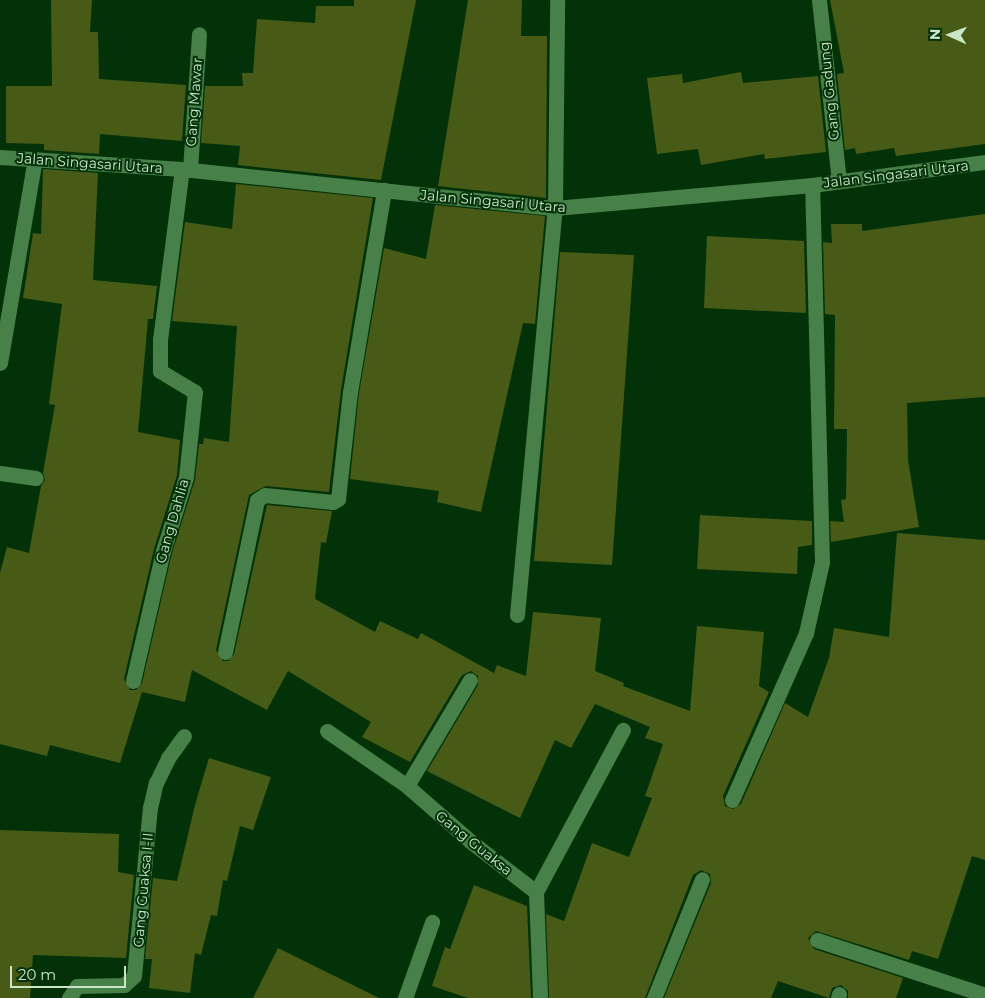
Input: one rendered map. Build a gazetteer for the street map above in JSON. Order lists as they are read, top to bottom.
{
  "streets": {
    "street": [
      "Gang Gadung",
      "Gang Mawar",
      "Jalan Singasari Utara",
      "Gang Dahlia",
      "Gang Guaksa",
      "Gang Guaksa I-II"
    ]
  },
  "crossings": [
    ["Gang Gadung", "Jalan Singasari Utara"],
    ["Gang Mawar", "Jalan Singasari Utara"],
    ["Gang Mawar", "Gang Dahlia"],
    ["Jalan Singasari Utara", "Gang Dahlia"]
  ],
  "scale_bar": "20 m",
  "north": "left"
}
